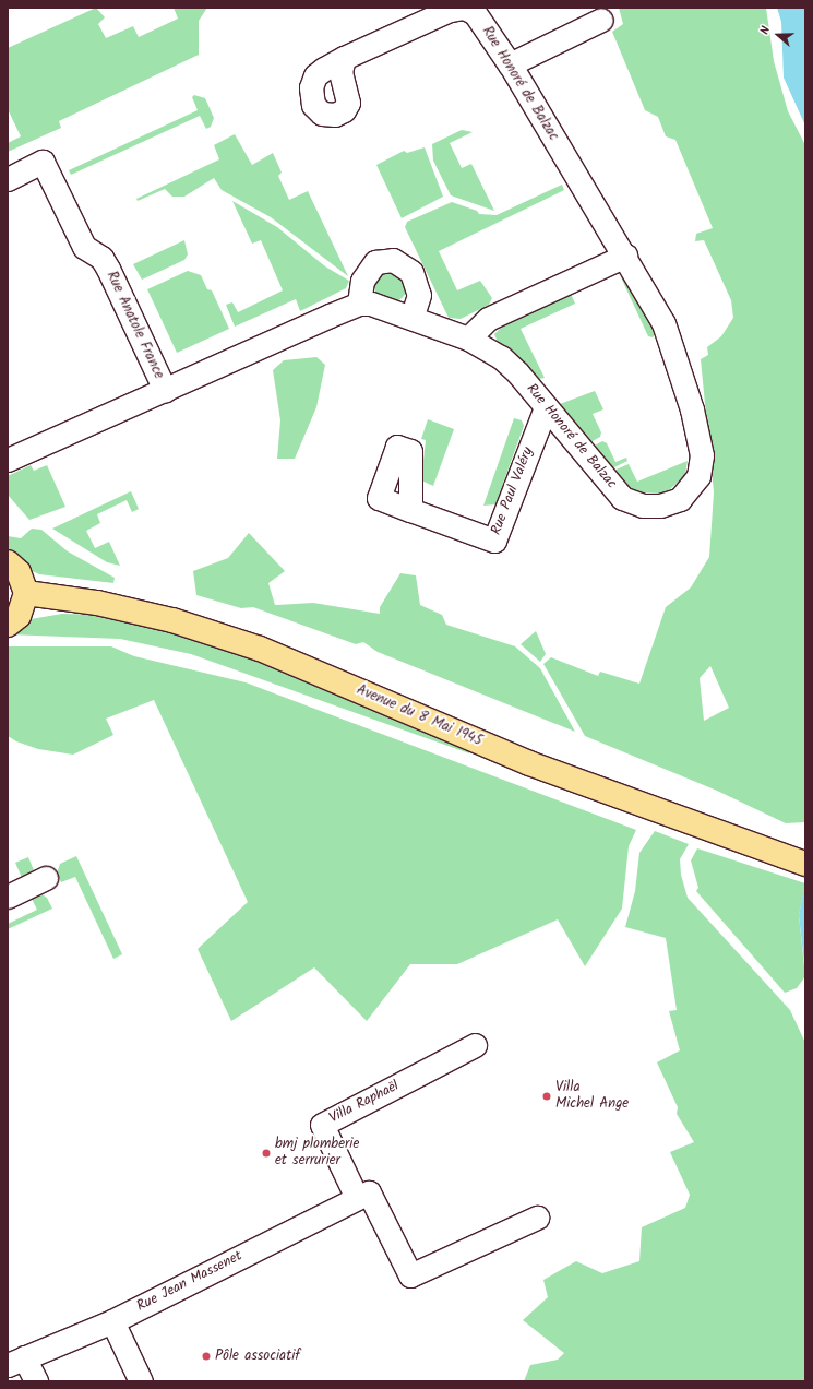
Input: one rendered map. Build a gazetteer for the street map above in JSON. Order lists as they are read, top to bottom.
{
  "streets": {
    "main road": ["Avenue du 8 Mai 1945"],
    "street": [
      "Rue Honoré de Balzac",
      "Rue Anatole France",
      "Rue Paul Valéry",
      "Villa Raphaël",
      "Rue Jean Massenet"
    ]
  },
  "crossings": [
    ["Rue Honoré de Balzac", "Rue Anatole France"],
    ["Rue Honoré de Balzac", "Rue Paul Valéry"],
    ["Villa Raphaël", "Rue Jean Massenet"]
  ],
  "places": ["Villa Michel Ange", "bmj plomberie et serrurier", "Pôle associatif"],
  "north": "left"
}
